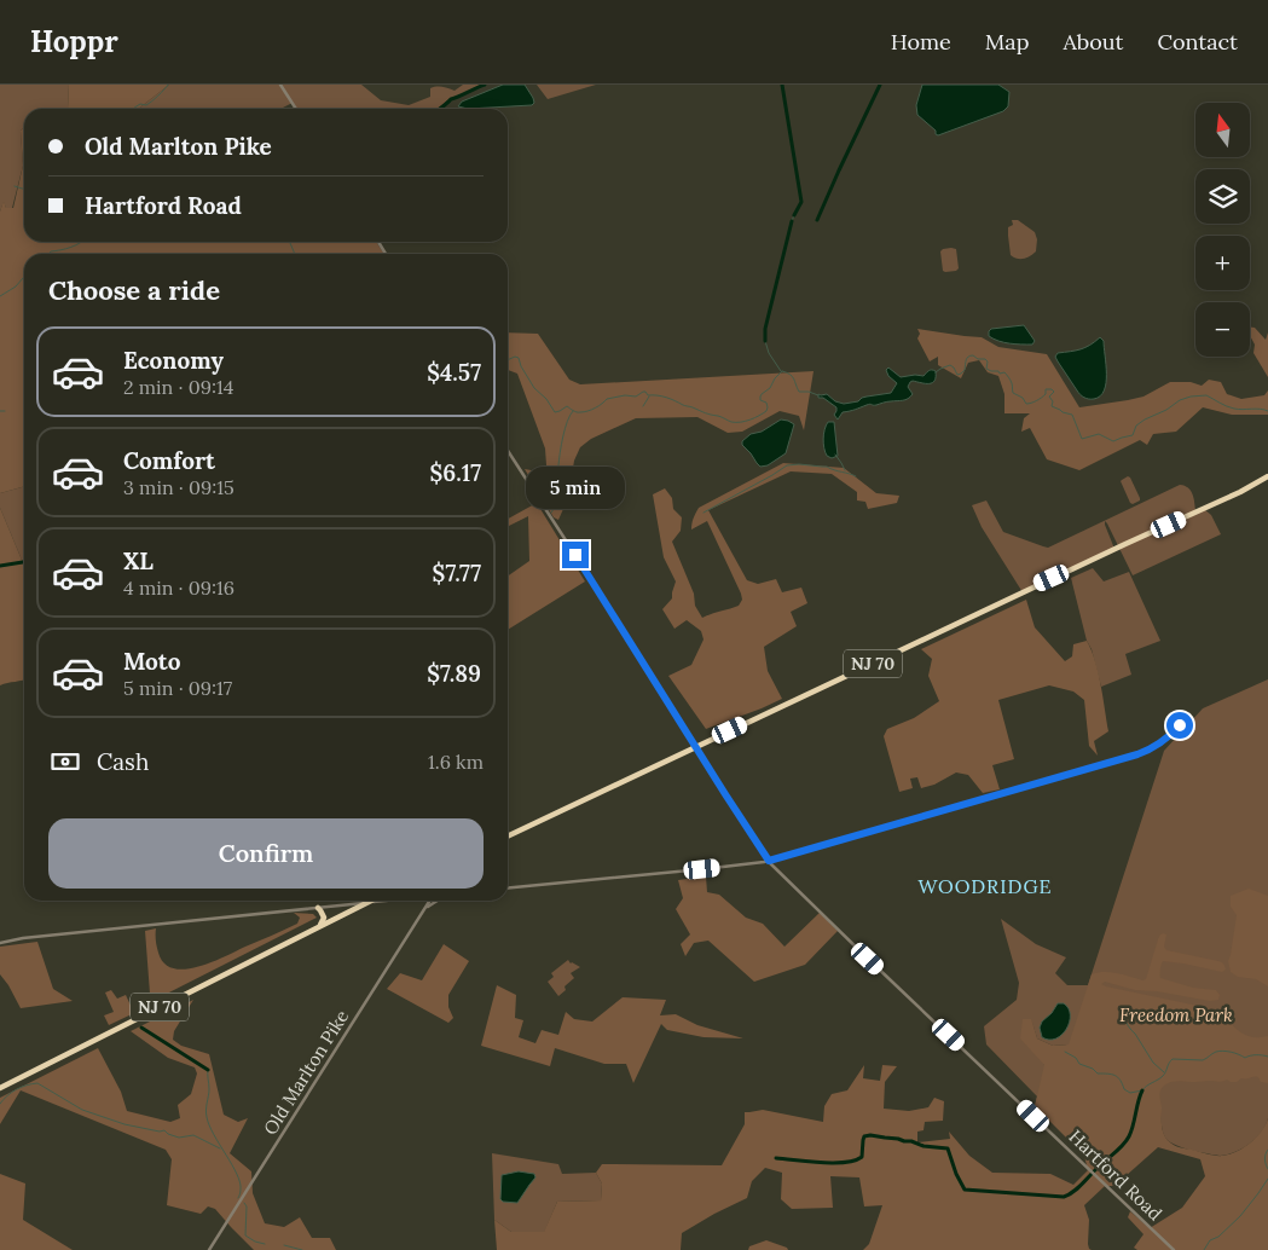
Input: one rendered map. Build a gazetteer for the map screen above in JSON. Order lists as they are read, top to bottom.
{
  "streets": {
    "highway": ["NJ 70"],
    "street": ["Old Marlton Pike", "Hartford Road"]
  },
  "crossings": [
    ["NJ 70", "Hartford Road"]
  ],
  "districts": ["WOODRIDGE"],
  "parks": ["Freedom Park"],
  "north": "top",
  "page": {
    "header": "Hoppr",
    "nav": [
      "Home",
      "Map",
      "About",
      "Contact"
    ],
    "map_buttons": ["+", "−"],
    "banner": ["Old Marlton Pike", "Hartford Road"],
    "heading": "Choose a ride",
    "list": [
      {
        "name": "Economy",
        "note": "2 min · 09:14",
        "value": "$4.57"
      },
      {
        "name": "Comfort",
        "note": "3 min · 09:15",
        "value": "$6.17"
      },
      {
        "name": "XL",
        "note": "4 min · 09:16",
        "value": "$7.77"
      },
      {
        "name": "Moto",
        "note": "5 min · 09:17",
        "value": "$7.89"
      }
    ],
    "bubble": "5 min",
    "pay": ["Cash", "1.6 km"],
    "buttons": "Confirm"
  }
}
